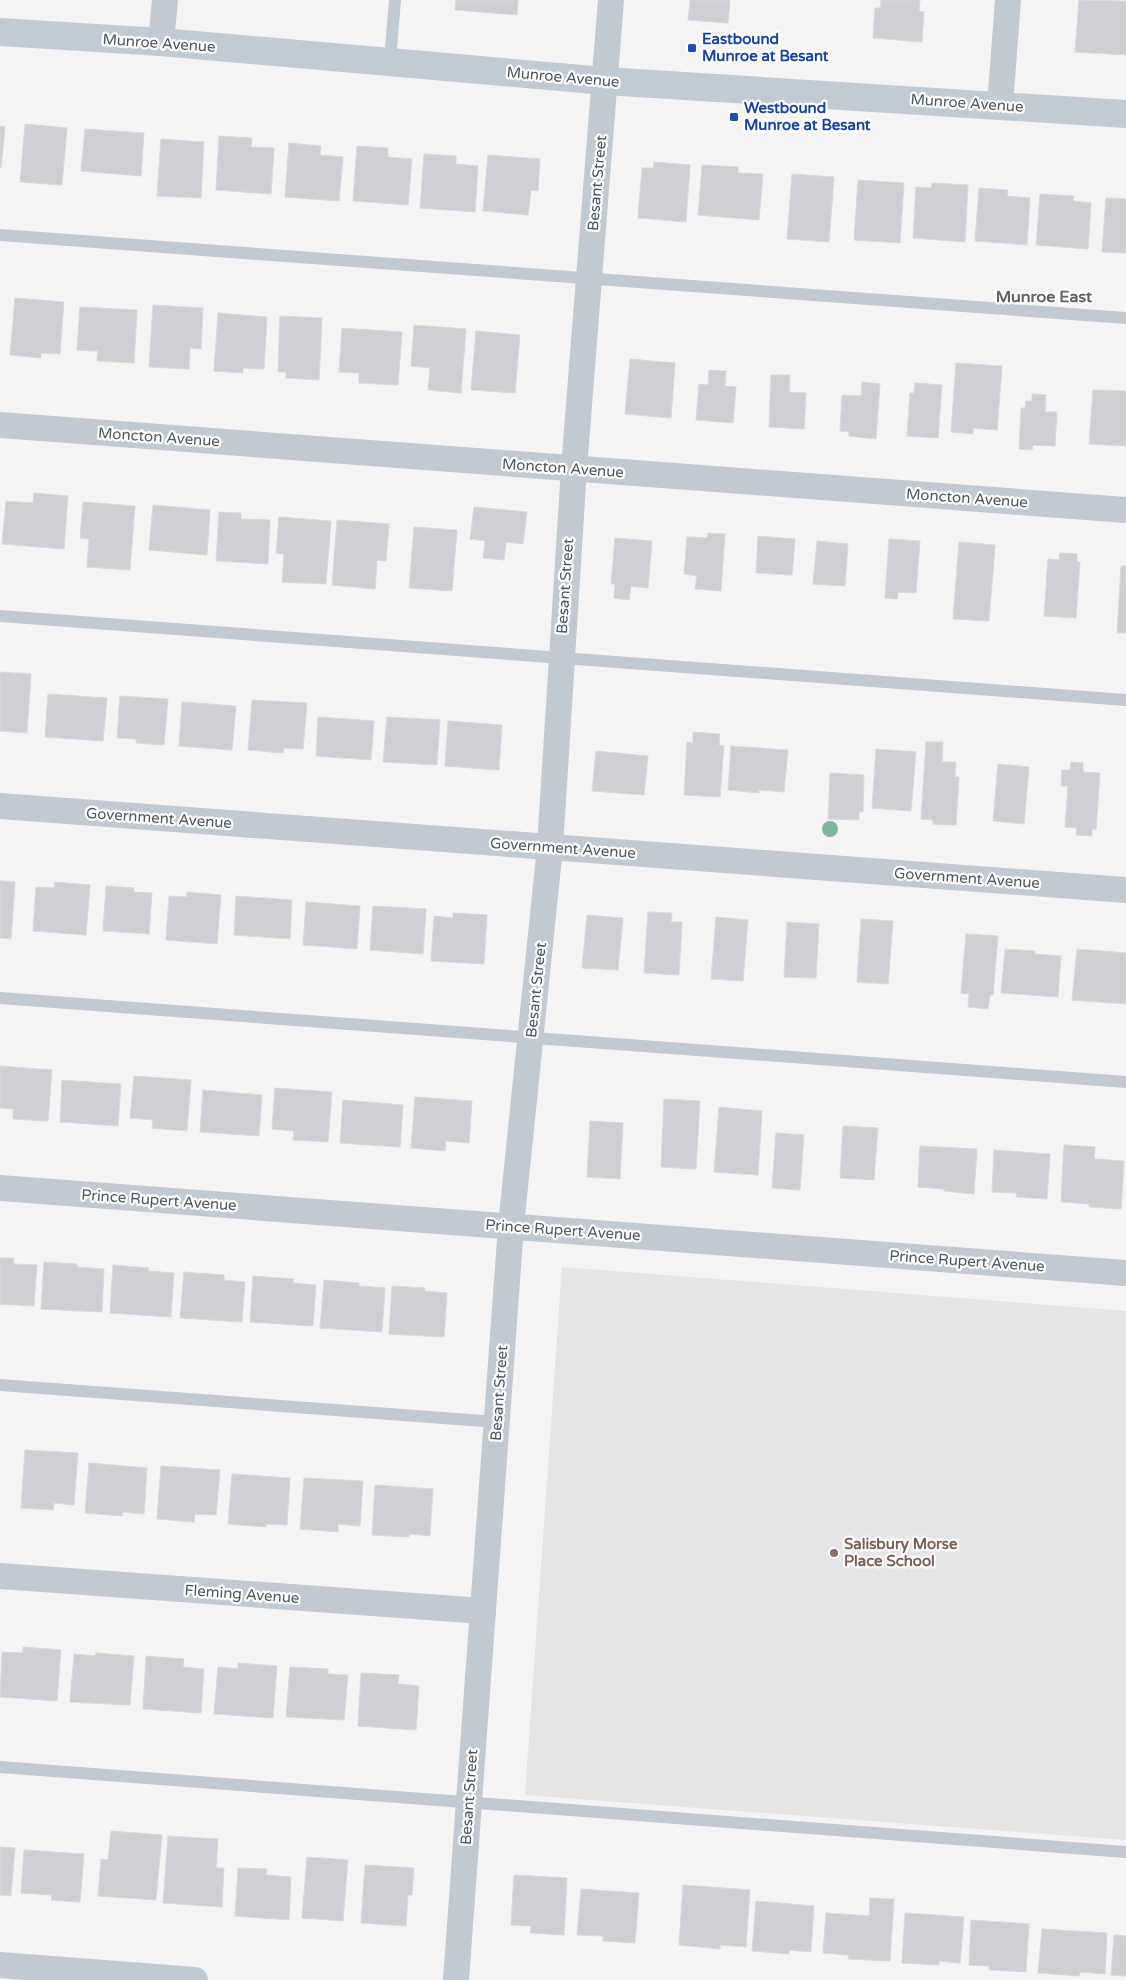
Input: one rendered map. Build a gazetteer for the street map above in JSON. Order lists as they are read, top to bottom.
{
  "streets": {
    "street": [
      "Munroe Avenue",
      "Besant Street",
      "Moncton Avenue",
      "Government Avenue",
      "Prince Rupert Avenue",
      "Fleming Avenue"
    ]
  },
  "crossings": [
    ["Munroe Avenue", "Besant Street"],
    ["Besant Street", "Moncton Avenue"],
    ["Besant Street", "Government Avenue"],
    ["Besant Street", "Prince Rupert Avenue"],
    ["Besant Street", "Fleming Avenue"]
  ],
  "districts": ["Munroe East"],
  "places": {
    "transit": ["Eastbound Munroe at Besant", "Westbound Munroe at Besant"],
    "other": ["Salisbury Morse Place School"]
  }
}
